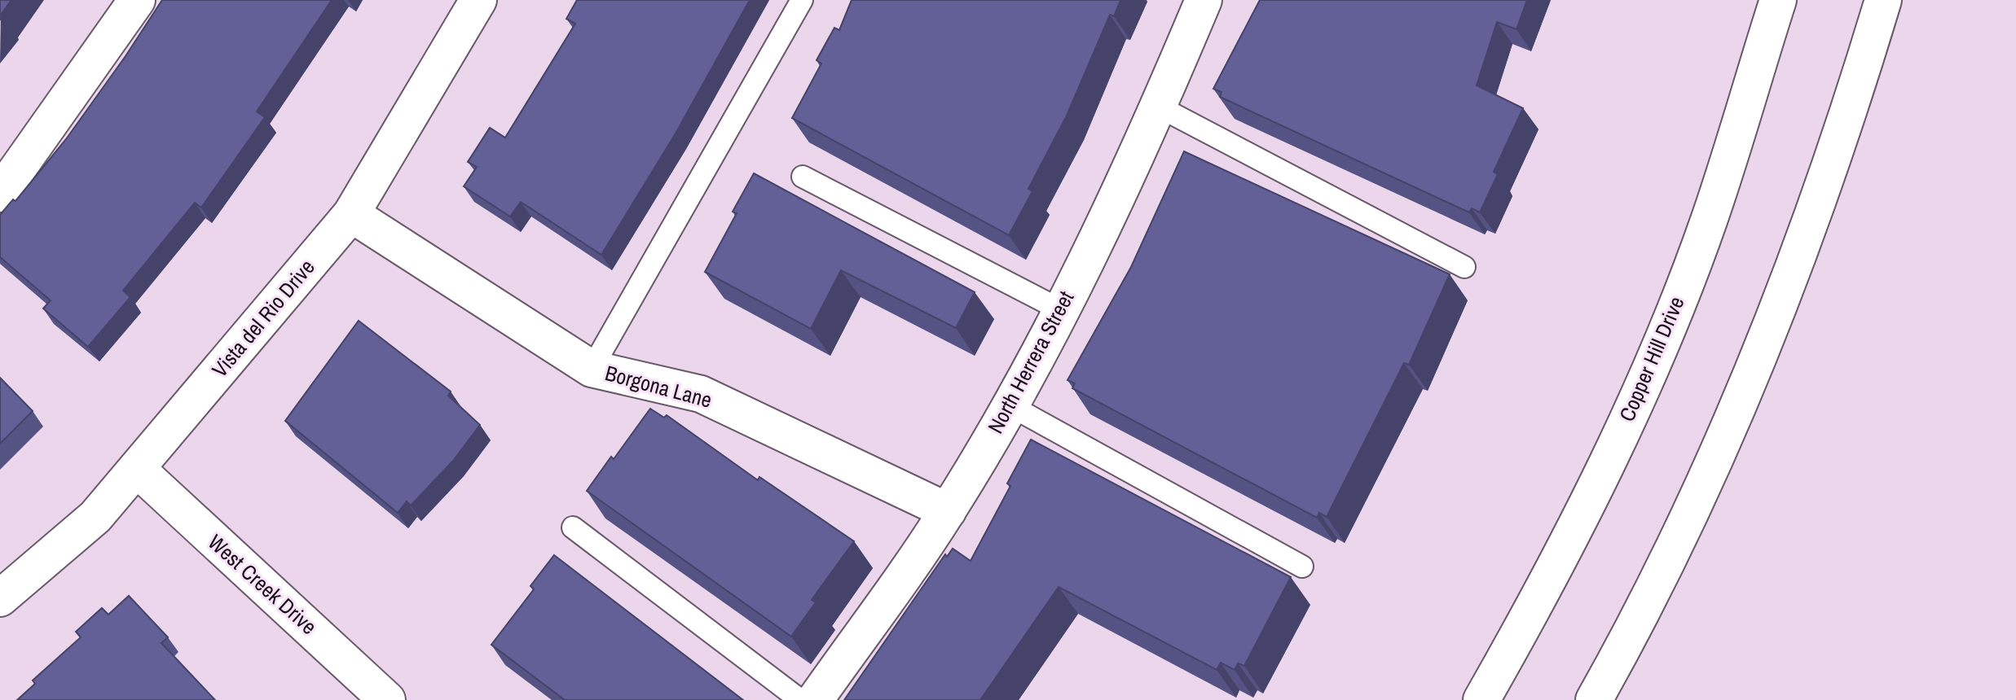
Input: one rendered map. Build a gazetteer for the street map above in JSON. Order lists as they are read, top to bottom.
{
  "streets": {
    "street": [
      "Vista del Rio Drive",
      "Copper Hill Drive",
      "North Herrera Street",
      "Borgona Lane",
      "West Creek Drive"
    ]
  },
  "crossings": [
    ["Vista del Rio Drive", "Borgona Lane"],
    ["Vista del Rio Drive", "West Creek Drive"],
    ["North Herrera Street", "Borgona Lane"]
  ]
}
